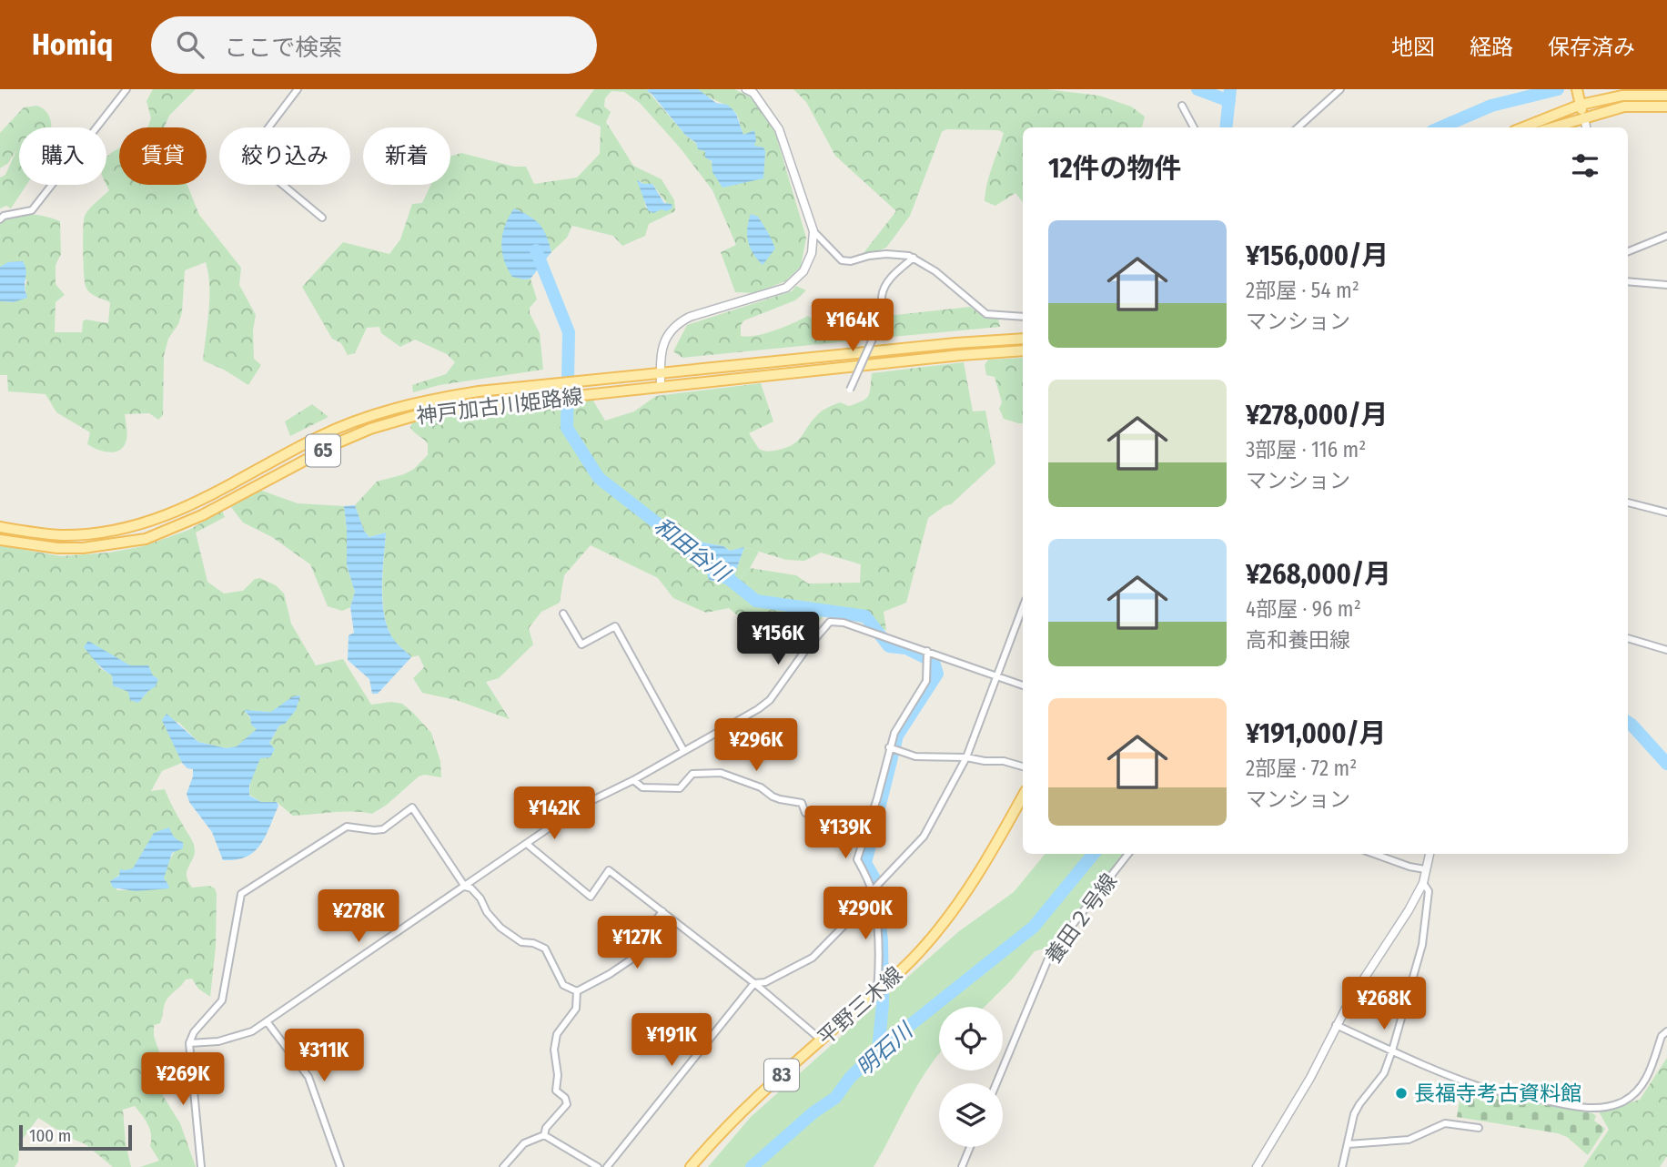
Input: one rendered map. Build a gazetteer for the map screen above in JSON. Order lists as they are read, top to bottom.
{
  "streets": {
    "main road": [
      "神戸加古川姫路線",
      "65",
      "平野三木線",
      "83"
    ],
    "street": ["養田２号線"]
  },
  "water": ["和田谷川", "明石川"],
  "places": ["長福寺考古資料館"],
  "scale_bar": "100 m",
  "page": {
    "header": "Homiq",
    "search": "ここで検索",
    "nav": ["地図", "経路", "保存済み"],
    "chip": [
      "購入",
      "賃貸",
      "絞り込み",
      "新着"
    ],
    "heading": "12件の物件",
    "list": [
      {
        "name": "¥156,000/月",
        "note": "2部屋 · 54 m² · マンション"
      },
      {
        "name": "¥278,000/月",
        "note": "3部屋 · 116 m² · マンション"
      },
      {
        "name": "¥268,000/月",
        "note": "4部屋 · 96 m² · 高和養田線"
      },
      {
        "name": "¥191,000/月",
        "note": "2部屋 · 72 m² · マンション"
      }
    ],
    "price": [
      "¥164K",
      "¥156K",
      "¥296K",
      "¥142K",
      "¥139K",
      "¥290K",
      "¥278K",
      "¥127K",
      "¥268K",
      "¥191K",
      "¥311K",
      "¥269K"
    ],
    "scale": "100 m"
  }
}
